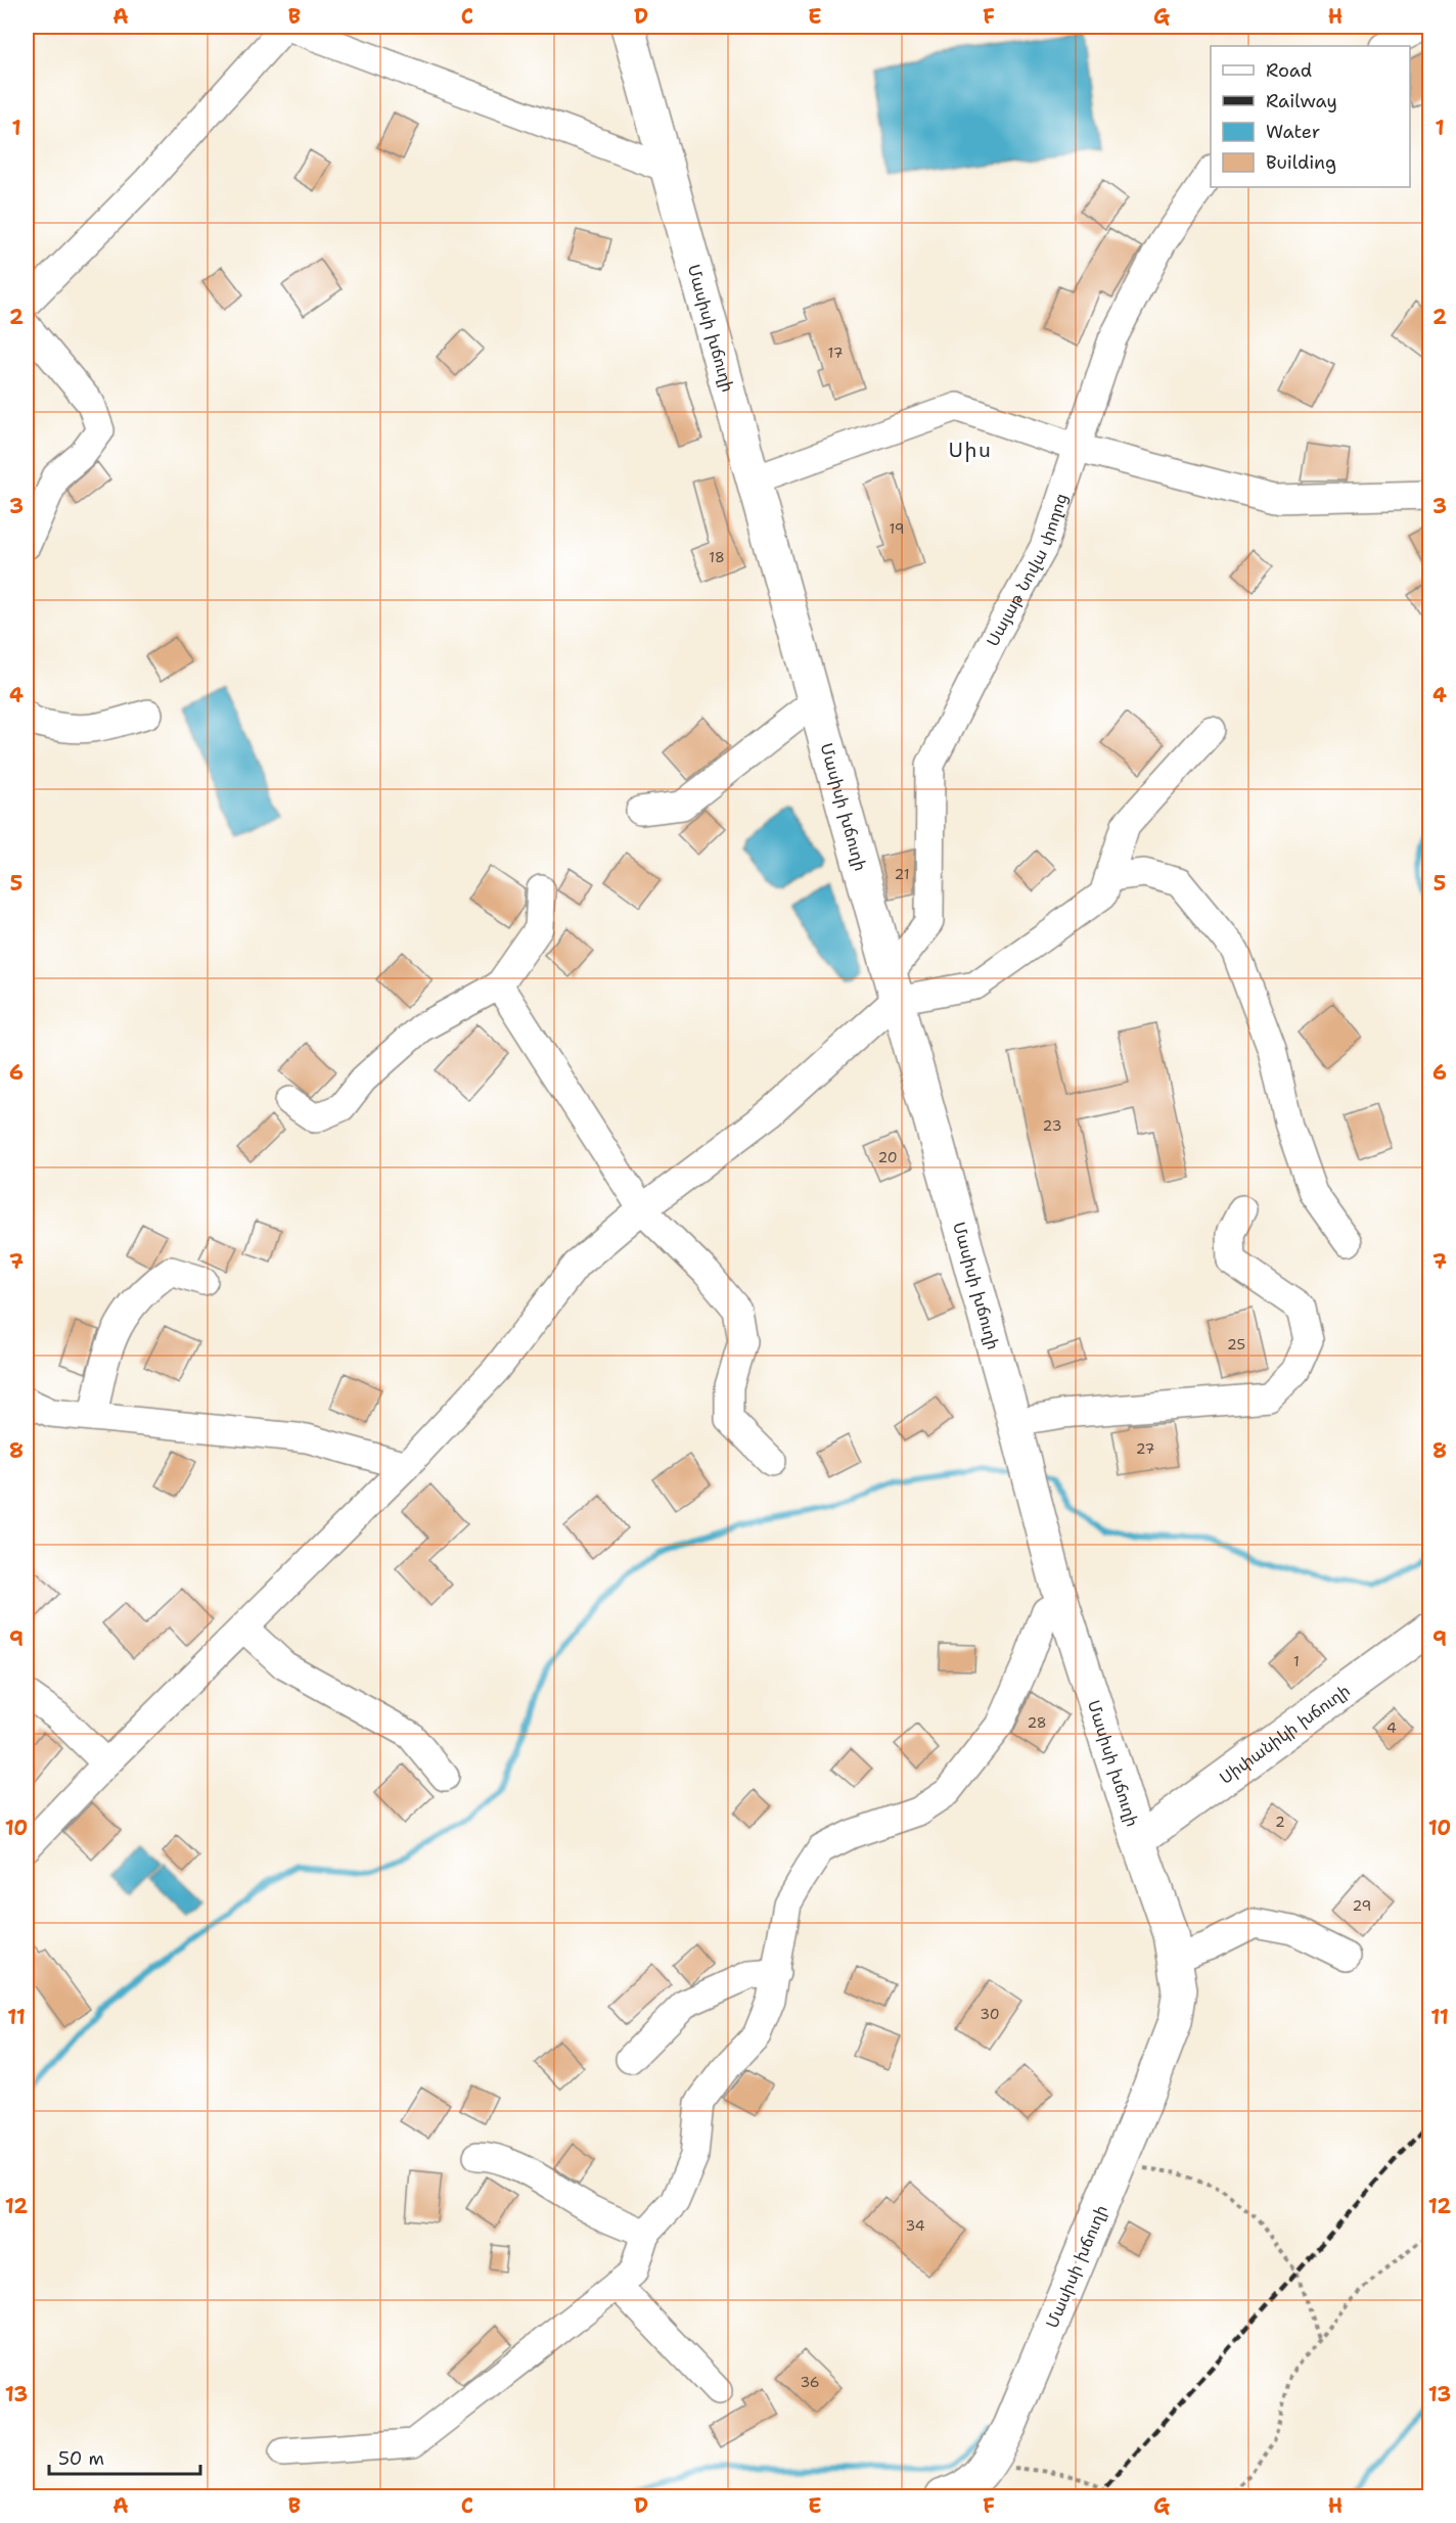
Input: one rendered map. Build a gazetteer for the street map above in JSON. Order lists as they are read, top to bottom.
{
  "streets": {
    "main road": ["Մասիսի խճուղի", "Սիփանիկի խճուղի"],
    "street": ["Սայաթ Նովա փողոց"]
  },
  "crossings": [
    ["Մասիսի խճուղի", "Սայաթ Նովա փողոց"],
    ["Մասիսի խճուղի", "Սիփանիկի խճուղի"]
  ],
  "districts": ["Սիս"],
  "house_numbers": [
    "17",
    "19",
    "18",
    "21",
    "23",
    "20",
    "25",
    "27",
    "1",
    "28",
    "4",
    "2",
    "29",
    "30",
    "34",
    "36"
  ],
  "legend": [
    "Road",
    "Railway",
    "Water",
    "Building"
  ],
  "scale_bar": "50 m",
  "grid": {
    "columns": [
      "A",
      "B",
      "C",
      "D",
      "E",
      "F",
      "G",
      "H"
    ],
    "rows": [
      "1",
      "2",
      "3",
      "4",
      "5",
      "6",
      "7",
      "8",
      "9",
      "10",
      "11",
      "12",
      "13"
    ]
  }
}
